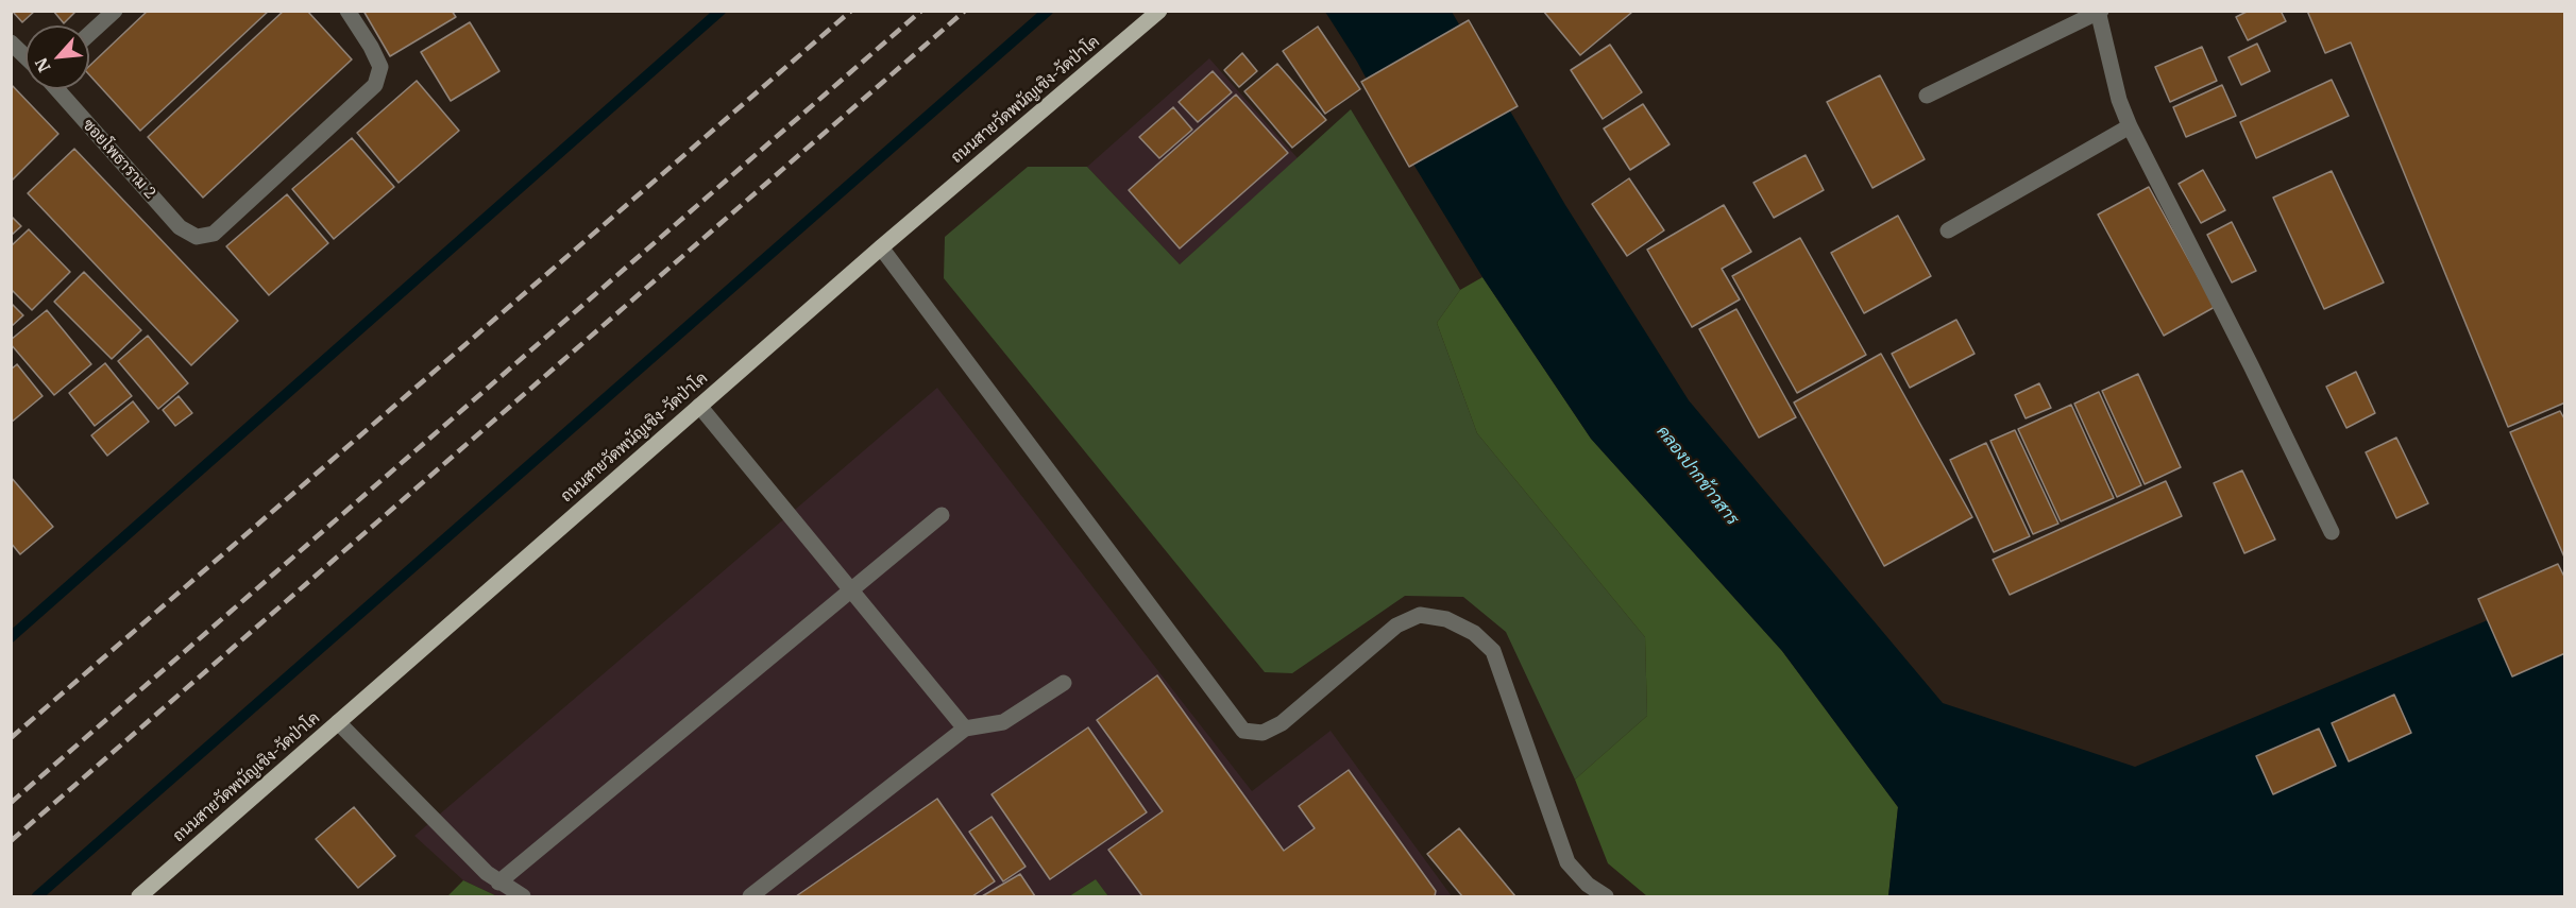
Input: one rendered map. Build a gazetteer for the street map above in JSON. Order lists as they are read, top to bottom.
{
  "streets": {
    "main road": ["ถนนสายวัดพนัญเชิง-วัดป่าโค"],
    "street": ["ซอยโพธาราม 2"]
  },
  "water": ["คลองปากข้าวสาร"],
  "north": "bottom left"
}
